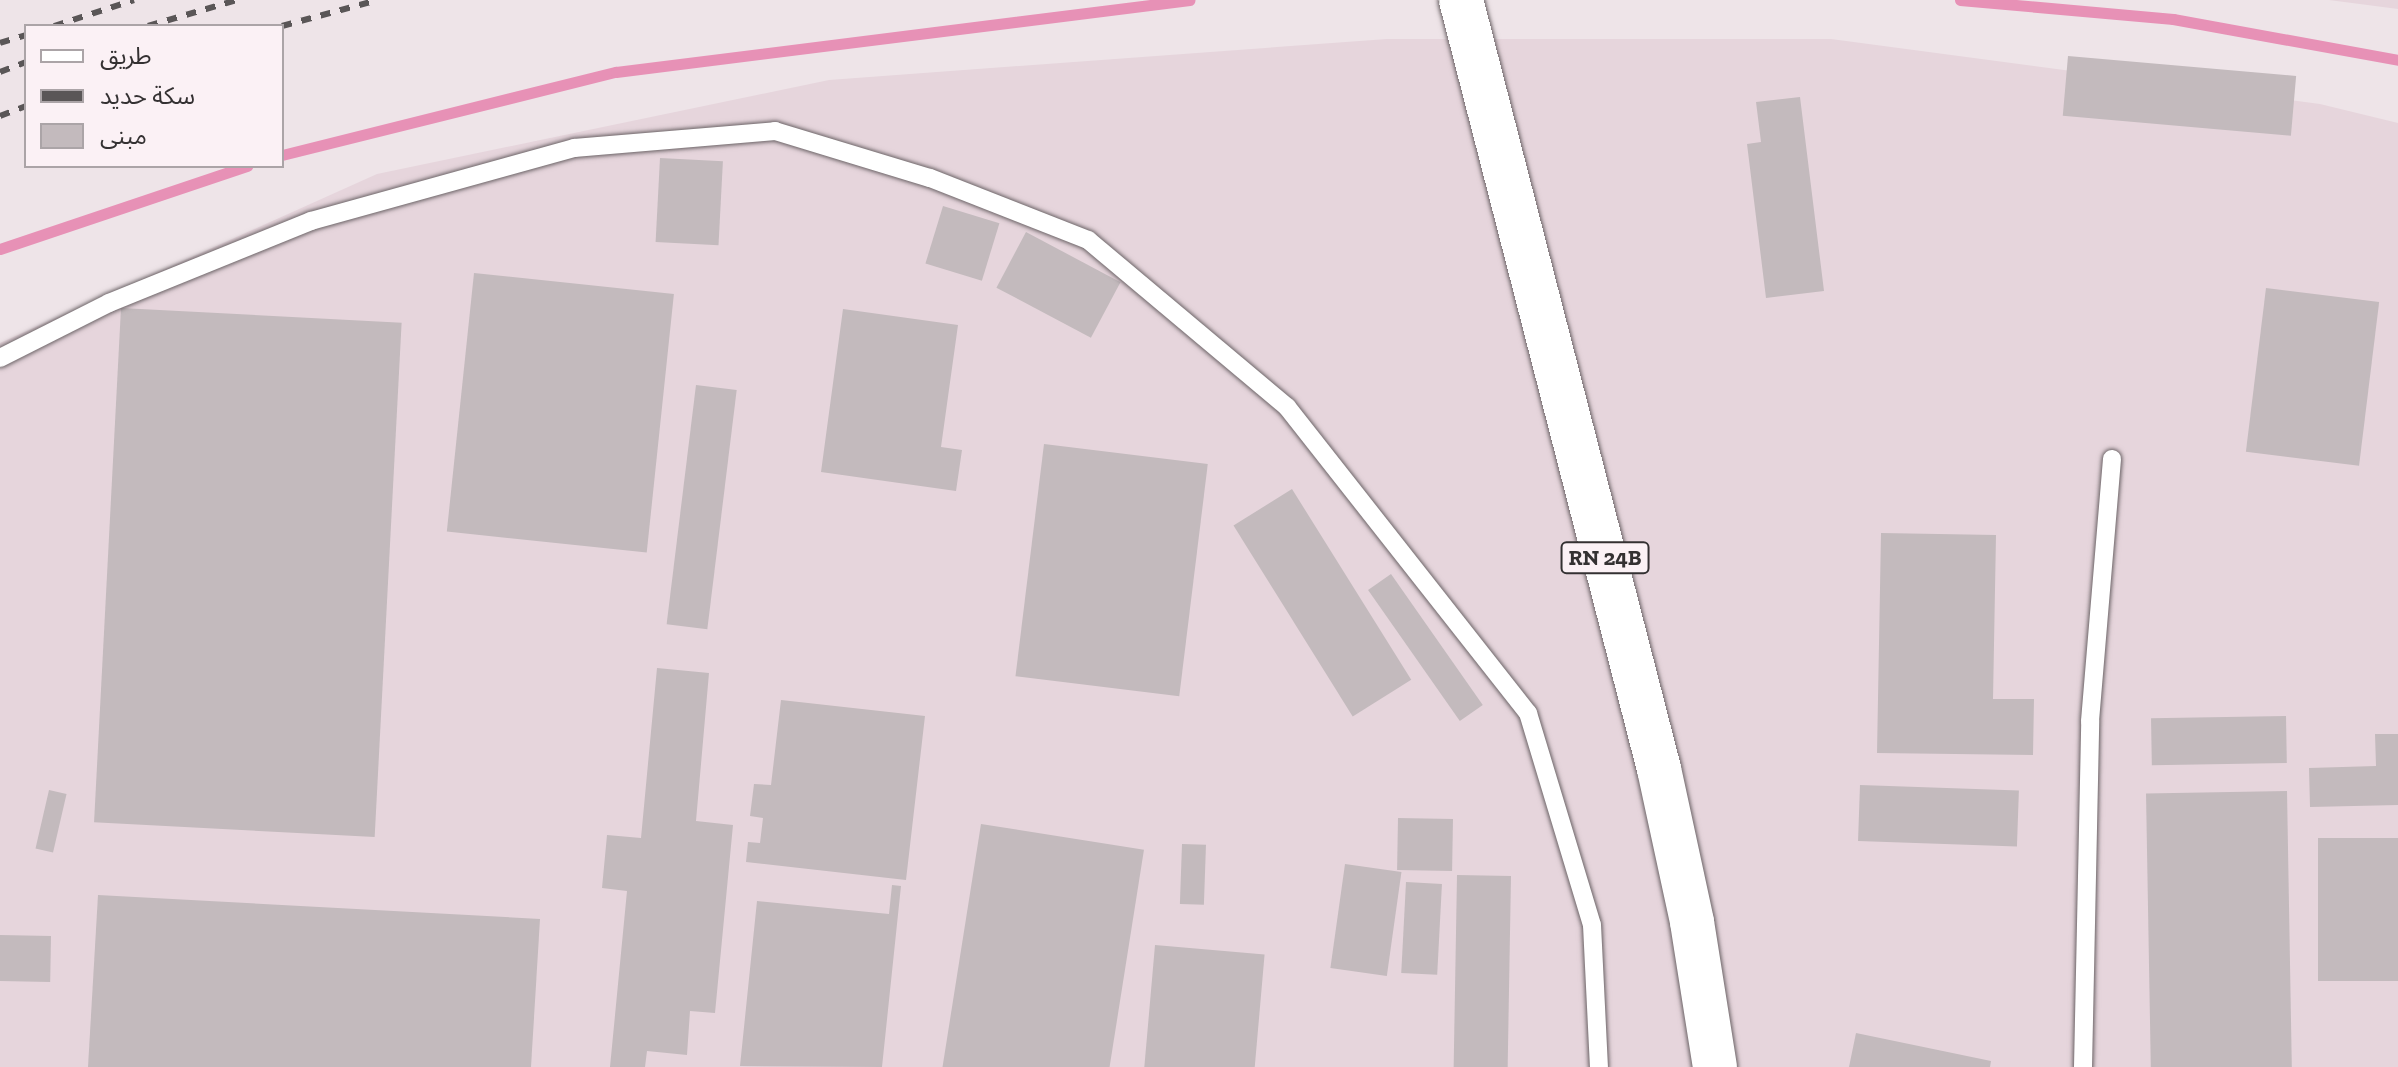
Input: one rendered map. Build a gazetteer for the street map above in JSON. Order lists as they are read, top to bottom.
{
  "streets": {
    "main road": ["RN 24B"]
  },
  "legend": ["طريق", "سكة حديد", "مبنى"]
}
